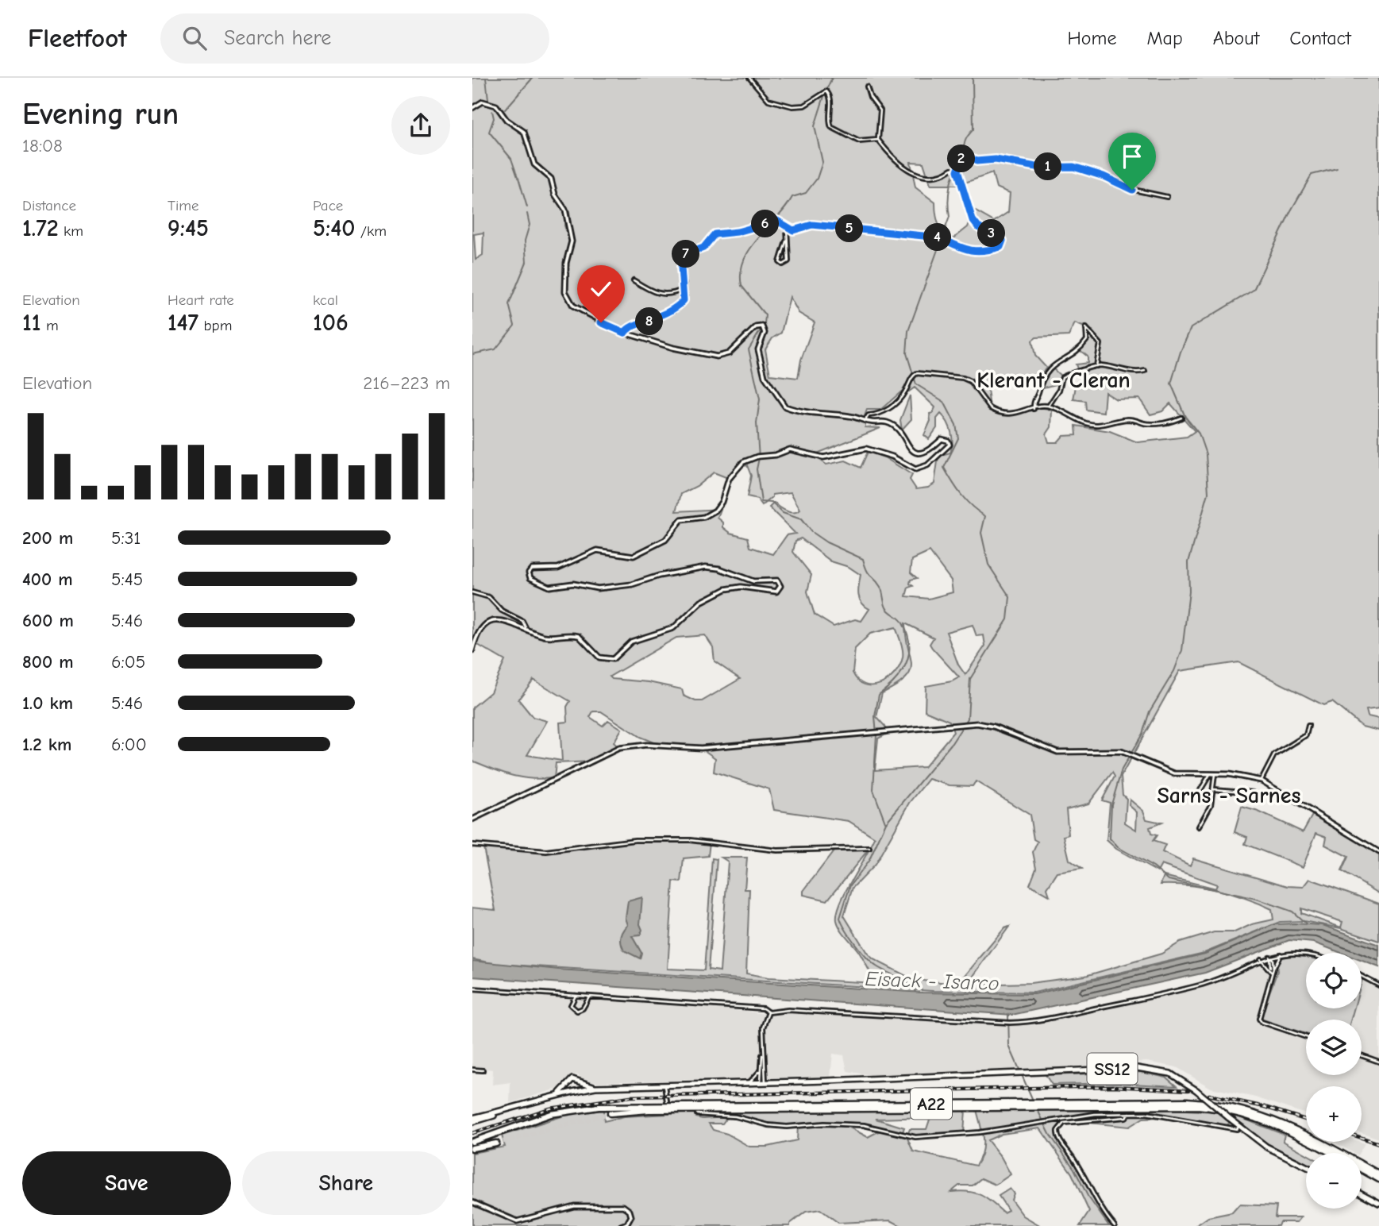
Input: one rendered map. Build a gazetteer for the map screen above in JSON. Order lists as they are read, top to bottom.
{
  "streets": {
    "highway": ["A22"],
    "main road": ["SS12"]
  },
  "districts": ["Klerant - Cleran", "Sarns - Sarnes"],
  "water": ["Eisack - Isarco"],
  "page": {
    "header": "Fleetfoot",
    "search": "Search here",
    "nav": [
      "Home",
      "Map",
      "About",
      "Contact"
    ],
    "heading": ["Evening run", "18:08"],
    "pins": [
      "2",
      "1",
      "6",
      "5",
      "3",
      "4",
      "7",
      "8"
    ],
    "stats": [
      ["Distance", "1.72 km"],
      ["Time", "9:45"],
      ["Pace", "5:40 /km"],
      ["Elevation", "11 m"],
      ["Heart rate", "147 bpm"],
      ["kcal", "106"]
    ],
    "chart": ["Elevation", "216–223 m"],
    "list": [
      {
        "name": "200 m",
        "note": "5:31"
      },
      {
        "name": "400 m",
        "note": "5:45"
      },
      {
        "name": "600 m",
        "note": "5:46"
      },
      {
        "name": "800 m",
        "note": "6:05"
      },
      {
        "name": "1.0 km",
        "note": "5:46"
      },
      {
        "name": "1.2 km",
        "note": "6:00"
      }
    ],
    "map_buttons": ["+", "−"],
    "buttons": ["Save", "Share"]
  }
}
